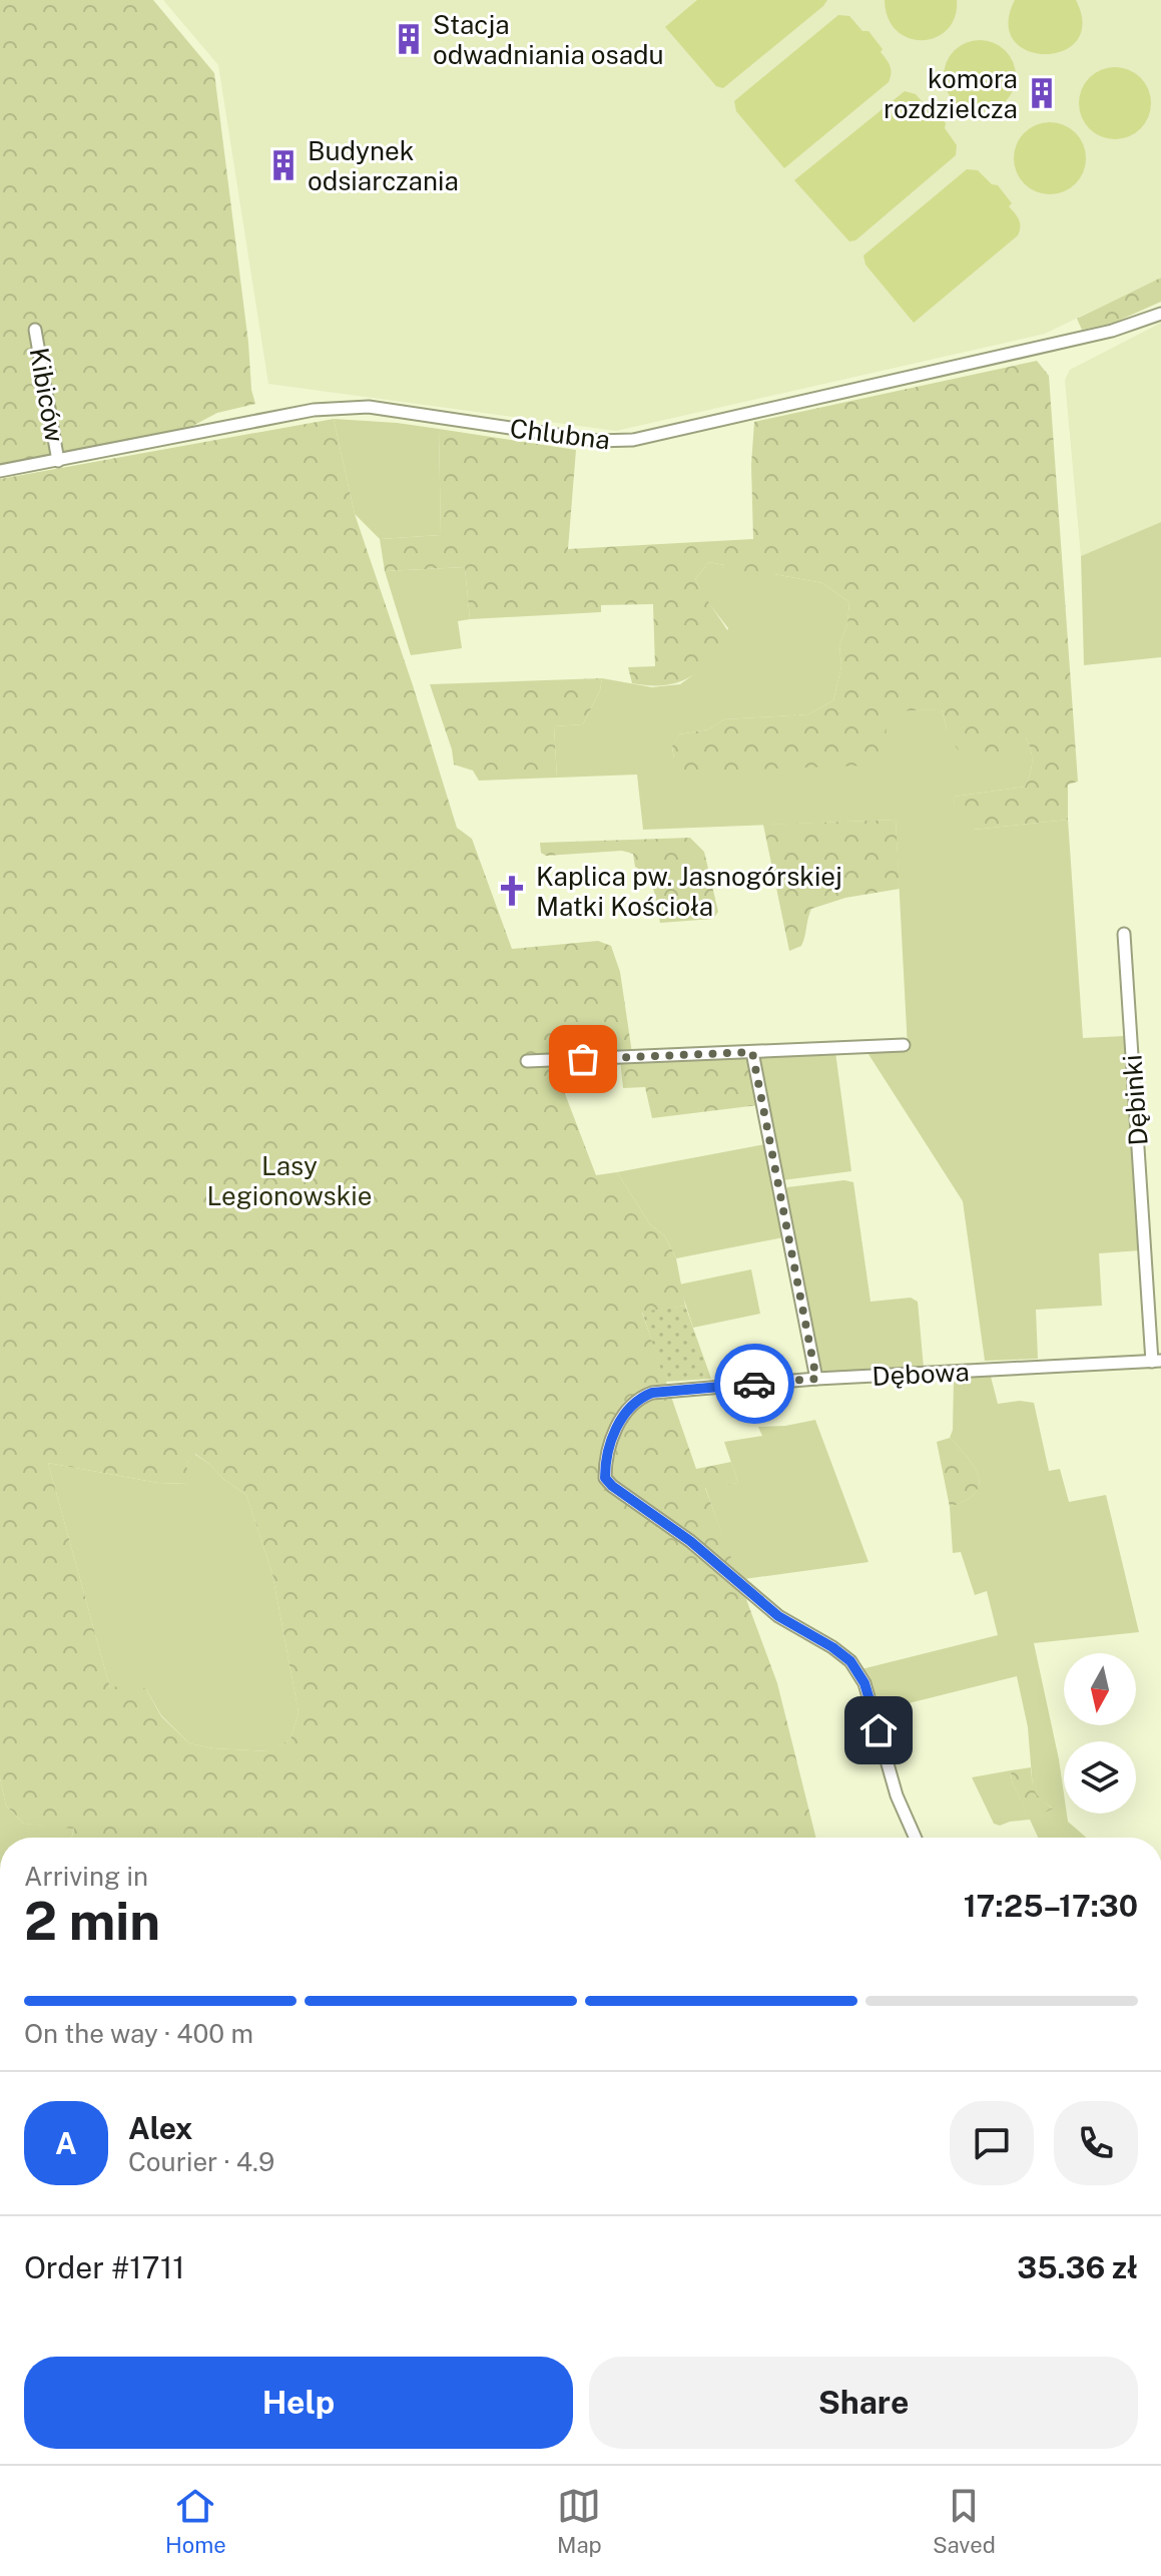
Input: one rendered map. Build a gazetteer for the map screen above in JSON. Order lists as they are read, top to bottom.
{
  "streets": {
    "street": [
      "Kibiców",
      "Chlubna",
      "Dębinki",
      "Dębowa"
    ]
  },
  "crossings": [
    ["Kibiców", "Chlubna"],
    ["Dębinki", "Dębowa"]
  ],
  "parks": ["Lasy Legionowskie"],
  "places": {
    "building": ["Stacja odwadniania osadu", "komora rozdzielcza", "Budynek odsiarczania"],
    "church": ["Kaplica pw. Jasnogórskiej Matki Kościoła"]
  },
  "north": "bottom",
  "page": {
    "heading": ["2 min", "Arriving in", "17:25–17:30"],
    "panel": [
      "Alex",
      "Courier · 4.9",
      "Order #1711",
      "35.36 zł"
    ],
    "bar": "On the way · 400 m",
    "round": "A",
    "buttons": ["Help", "Share"],
    "tabs": ["Home", "Map", "Saved"]
  }
}
